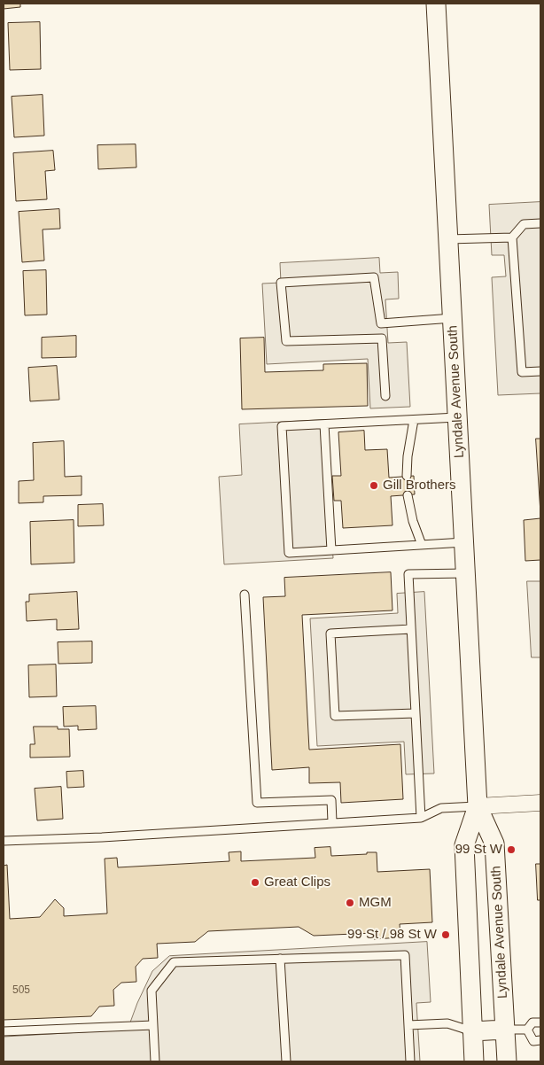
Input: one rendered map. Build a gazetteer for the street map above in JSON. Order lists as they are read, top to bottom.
{
  "streets": {
    "street": ["Lyndale Avenue South"]
  },
  "places": [
    "Gill Brothers",
    "99 St W",
    "Great Clips",
    "MGM",
    "99 St / 98 St W"
  ],
  "house_numbers": ["505"]
}
